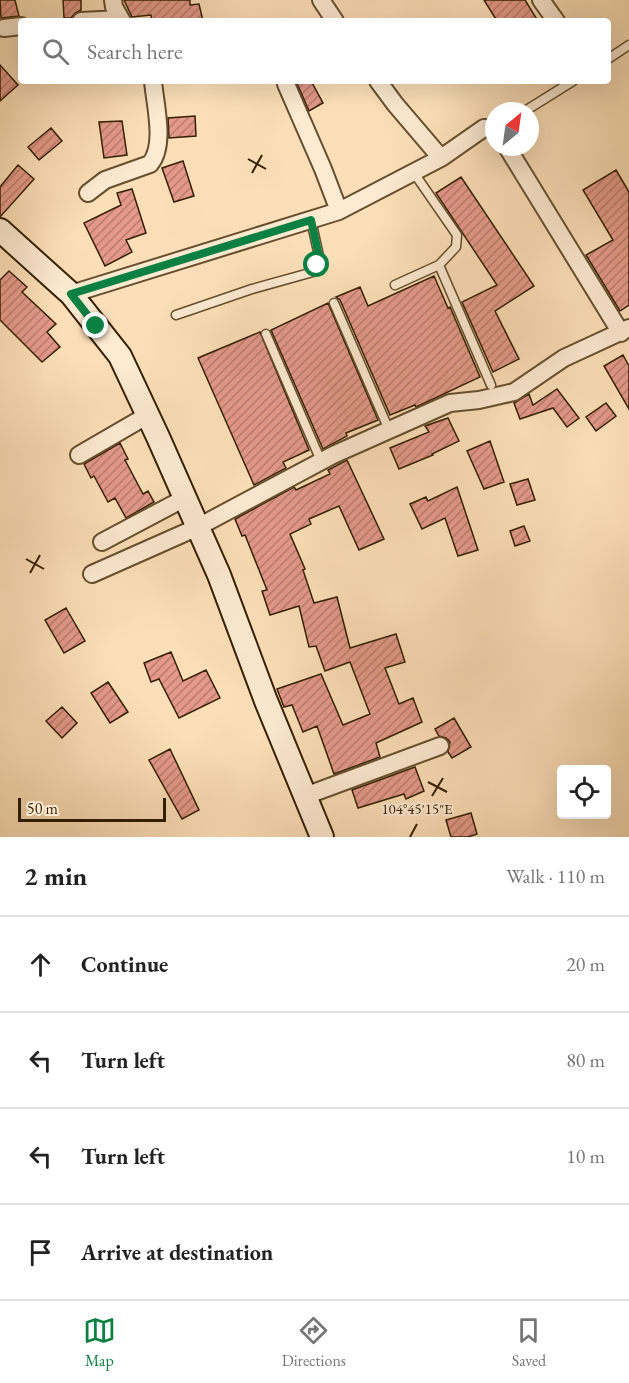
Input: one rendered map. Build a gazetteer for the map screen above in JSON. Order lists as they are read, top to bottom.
{
  "scale_bar": "50 m",
  "north": "top right",
  "page": {
    "search": "Search here",
    "scale": "50 m",
    "heading": ["2 min", "Walk · 110 m"],
    "list": [
      ["Continue", "20 m"],
      ["Turn left", "80 m"],
      ["Turn left", "10 m"],
      "Arrive at destination"
    ],
    "nav": ["Map", "Directions", "Saved"]
  },
  "coordinates": ["104°45'15\"E"]
}
